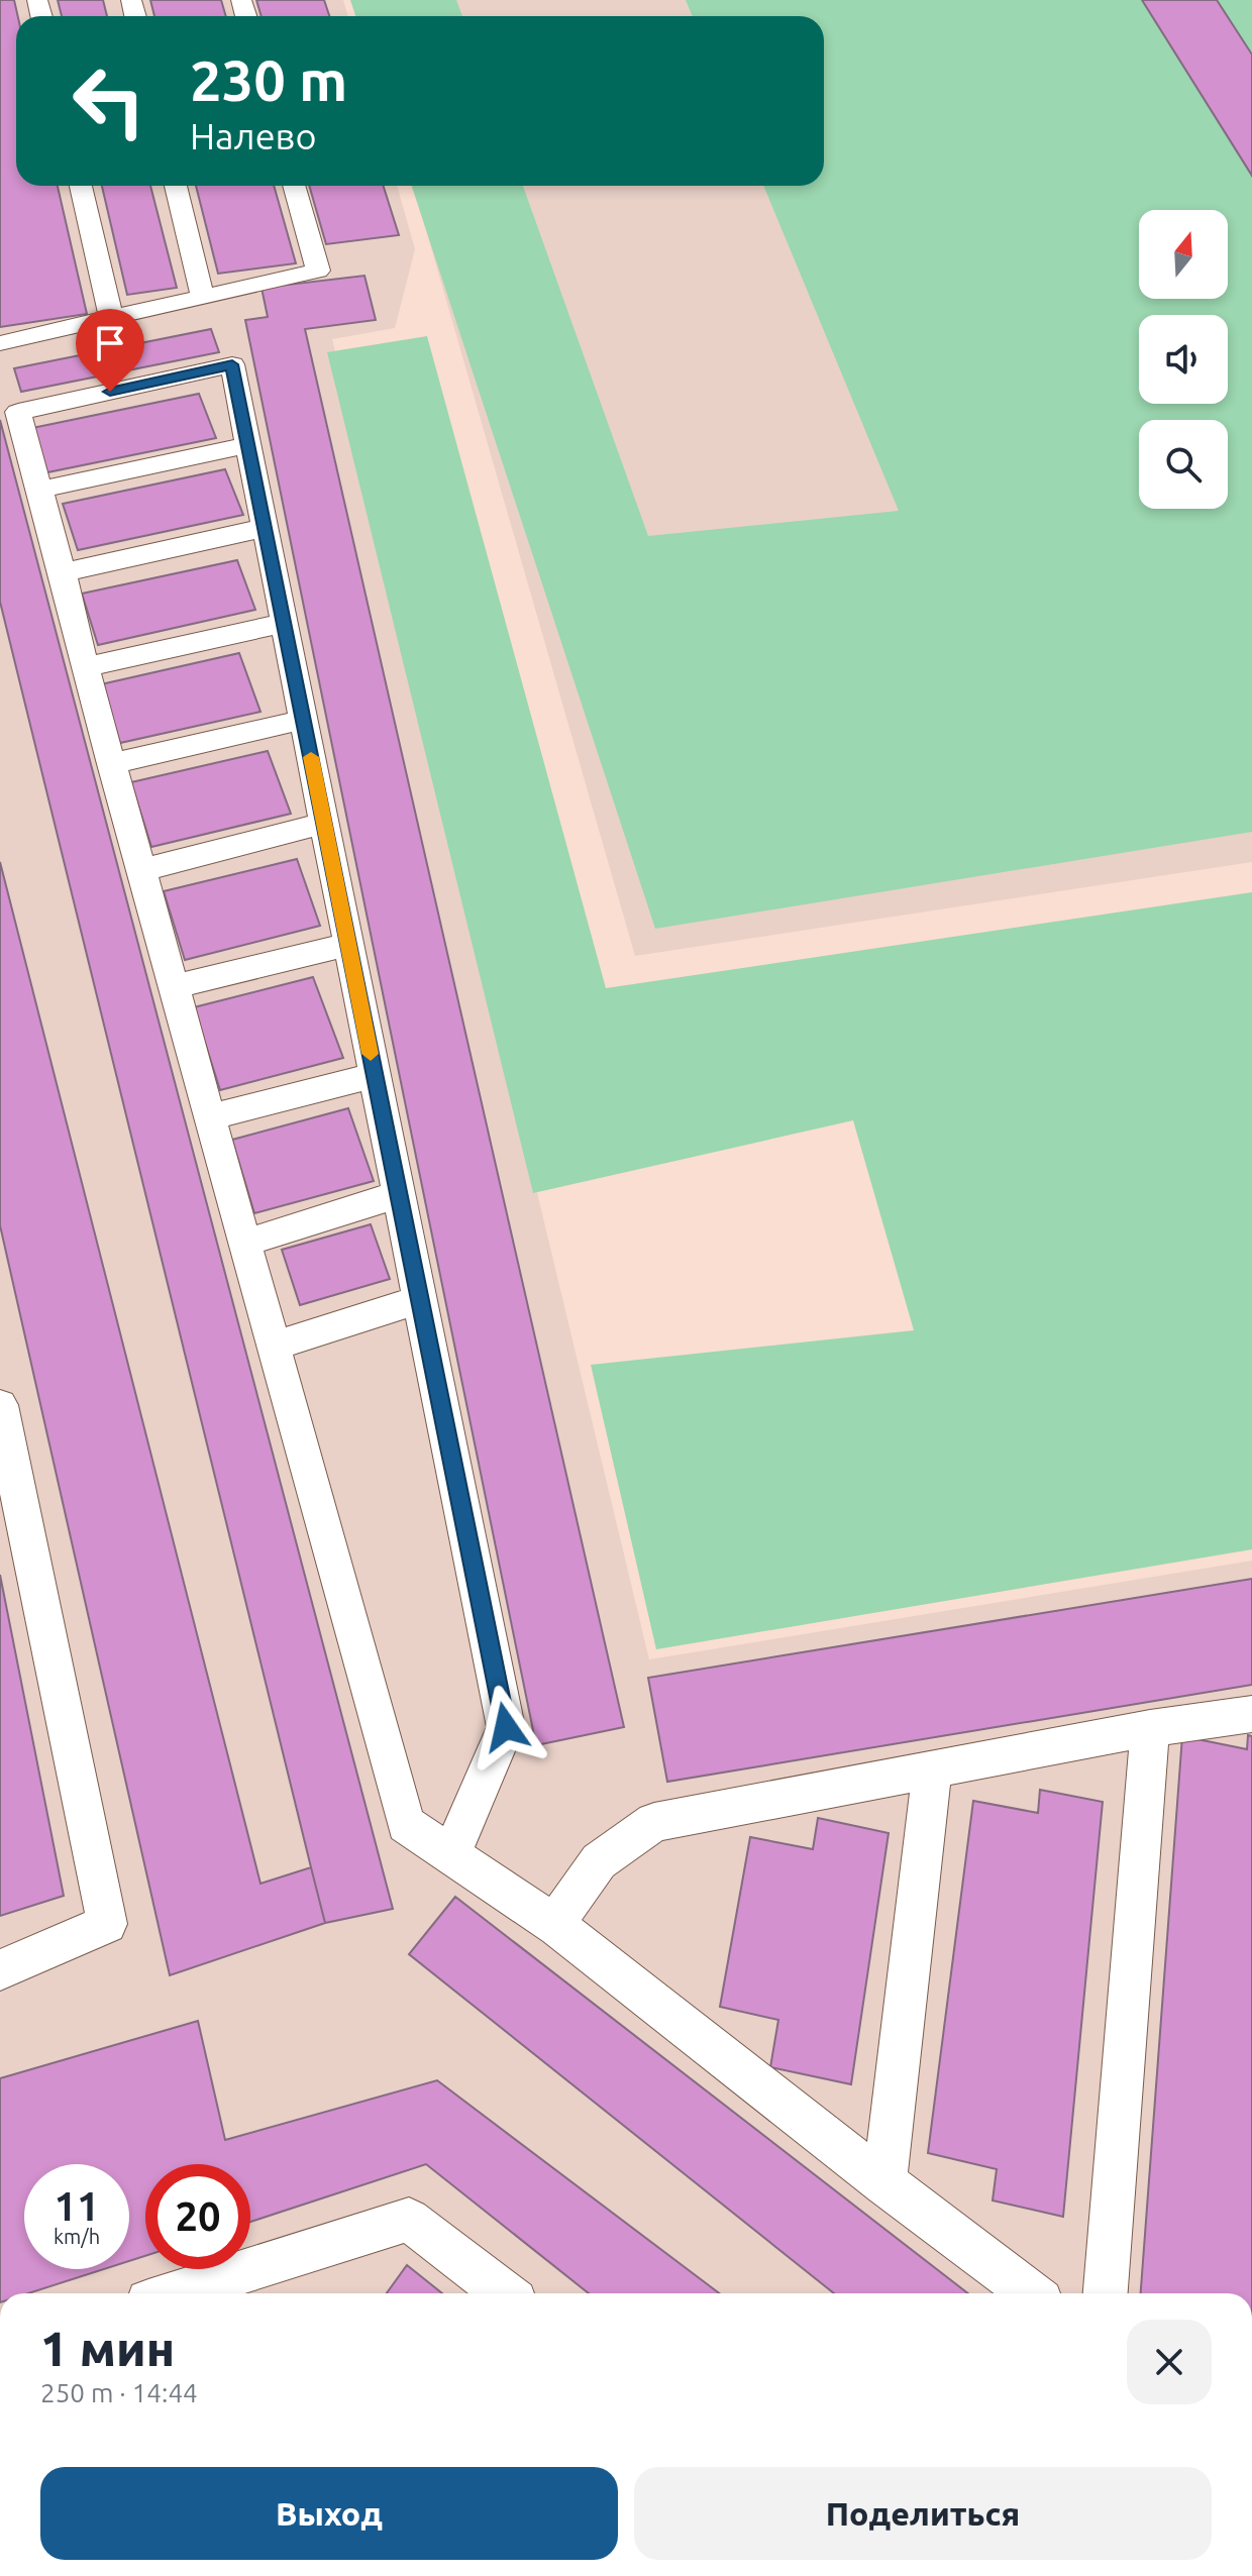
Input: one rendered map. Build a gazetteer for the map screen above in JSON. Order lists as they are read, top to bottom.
{
  "north": "top",
  "page": {
    "turn": ["230 m", "Налево"],
    "speed": "11 km/h",
    "limit": "20",
    "heading": ["1 мин", "250 m · 14:44"],
    "buttons": ["Выход", "Поделиться"]
  }
}
